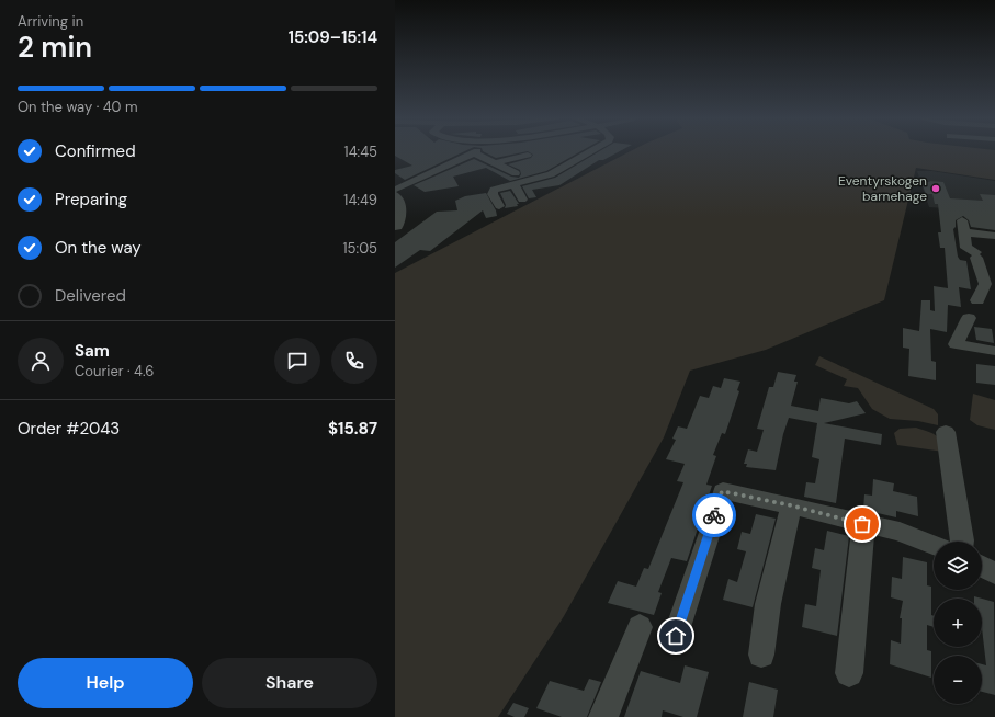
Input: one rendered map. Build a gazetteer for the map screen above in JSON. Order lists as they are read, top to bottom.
{
  "places": ["Eventyrskogen barnehage"],
  "page": {
    "heading": ["2 min", "Arriving in", "15:09–15:14"],
    "panel": [
      "Sam",
      "Courier · 4.6",
      "Order #2043",
      "$15.87"
    ],
    "bar": "On the way · 40 m",
    "list": [
      ["Confirmed", "14:45"],
      ["Preparing", "14:49"],
      ["On the way", "15:05"],
      "Delivered"
    ],
    "map_buttons": ["+", "−"],
    "buttons": ["Help", "Share"]
  }
}
